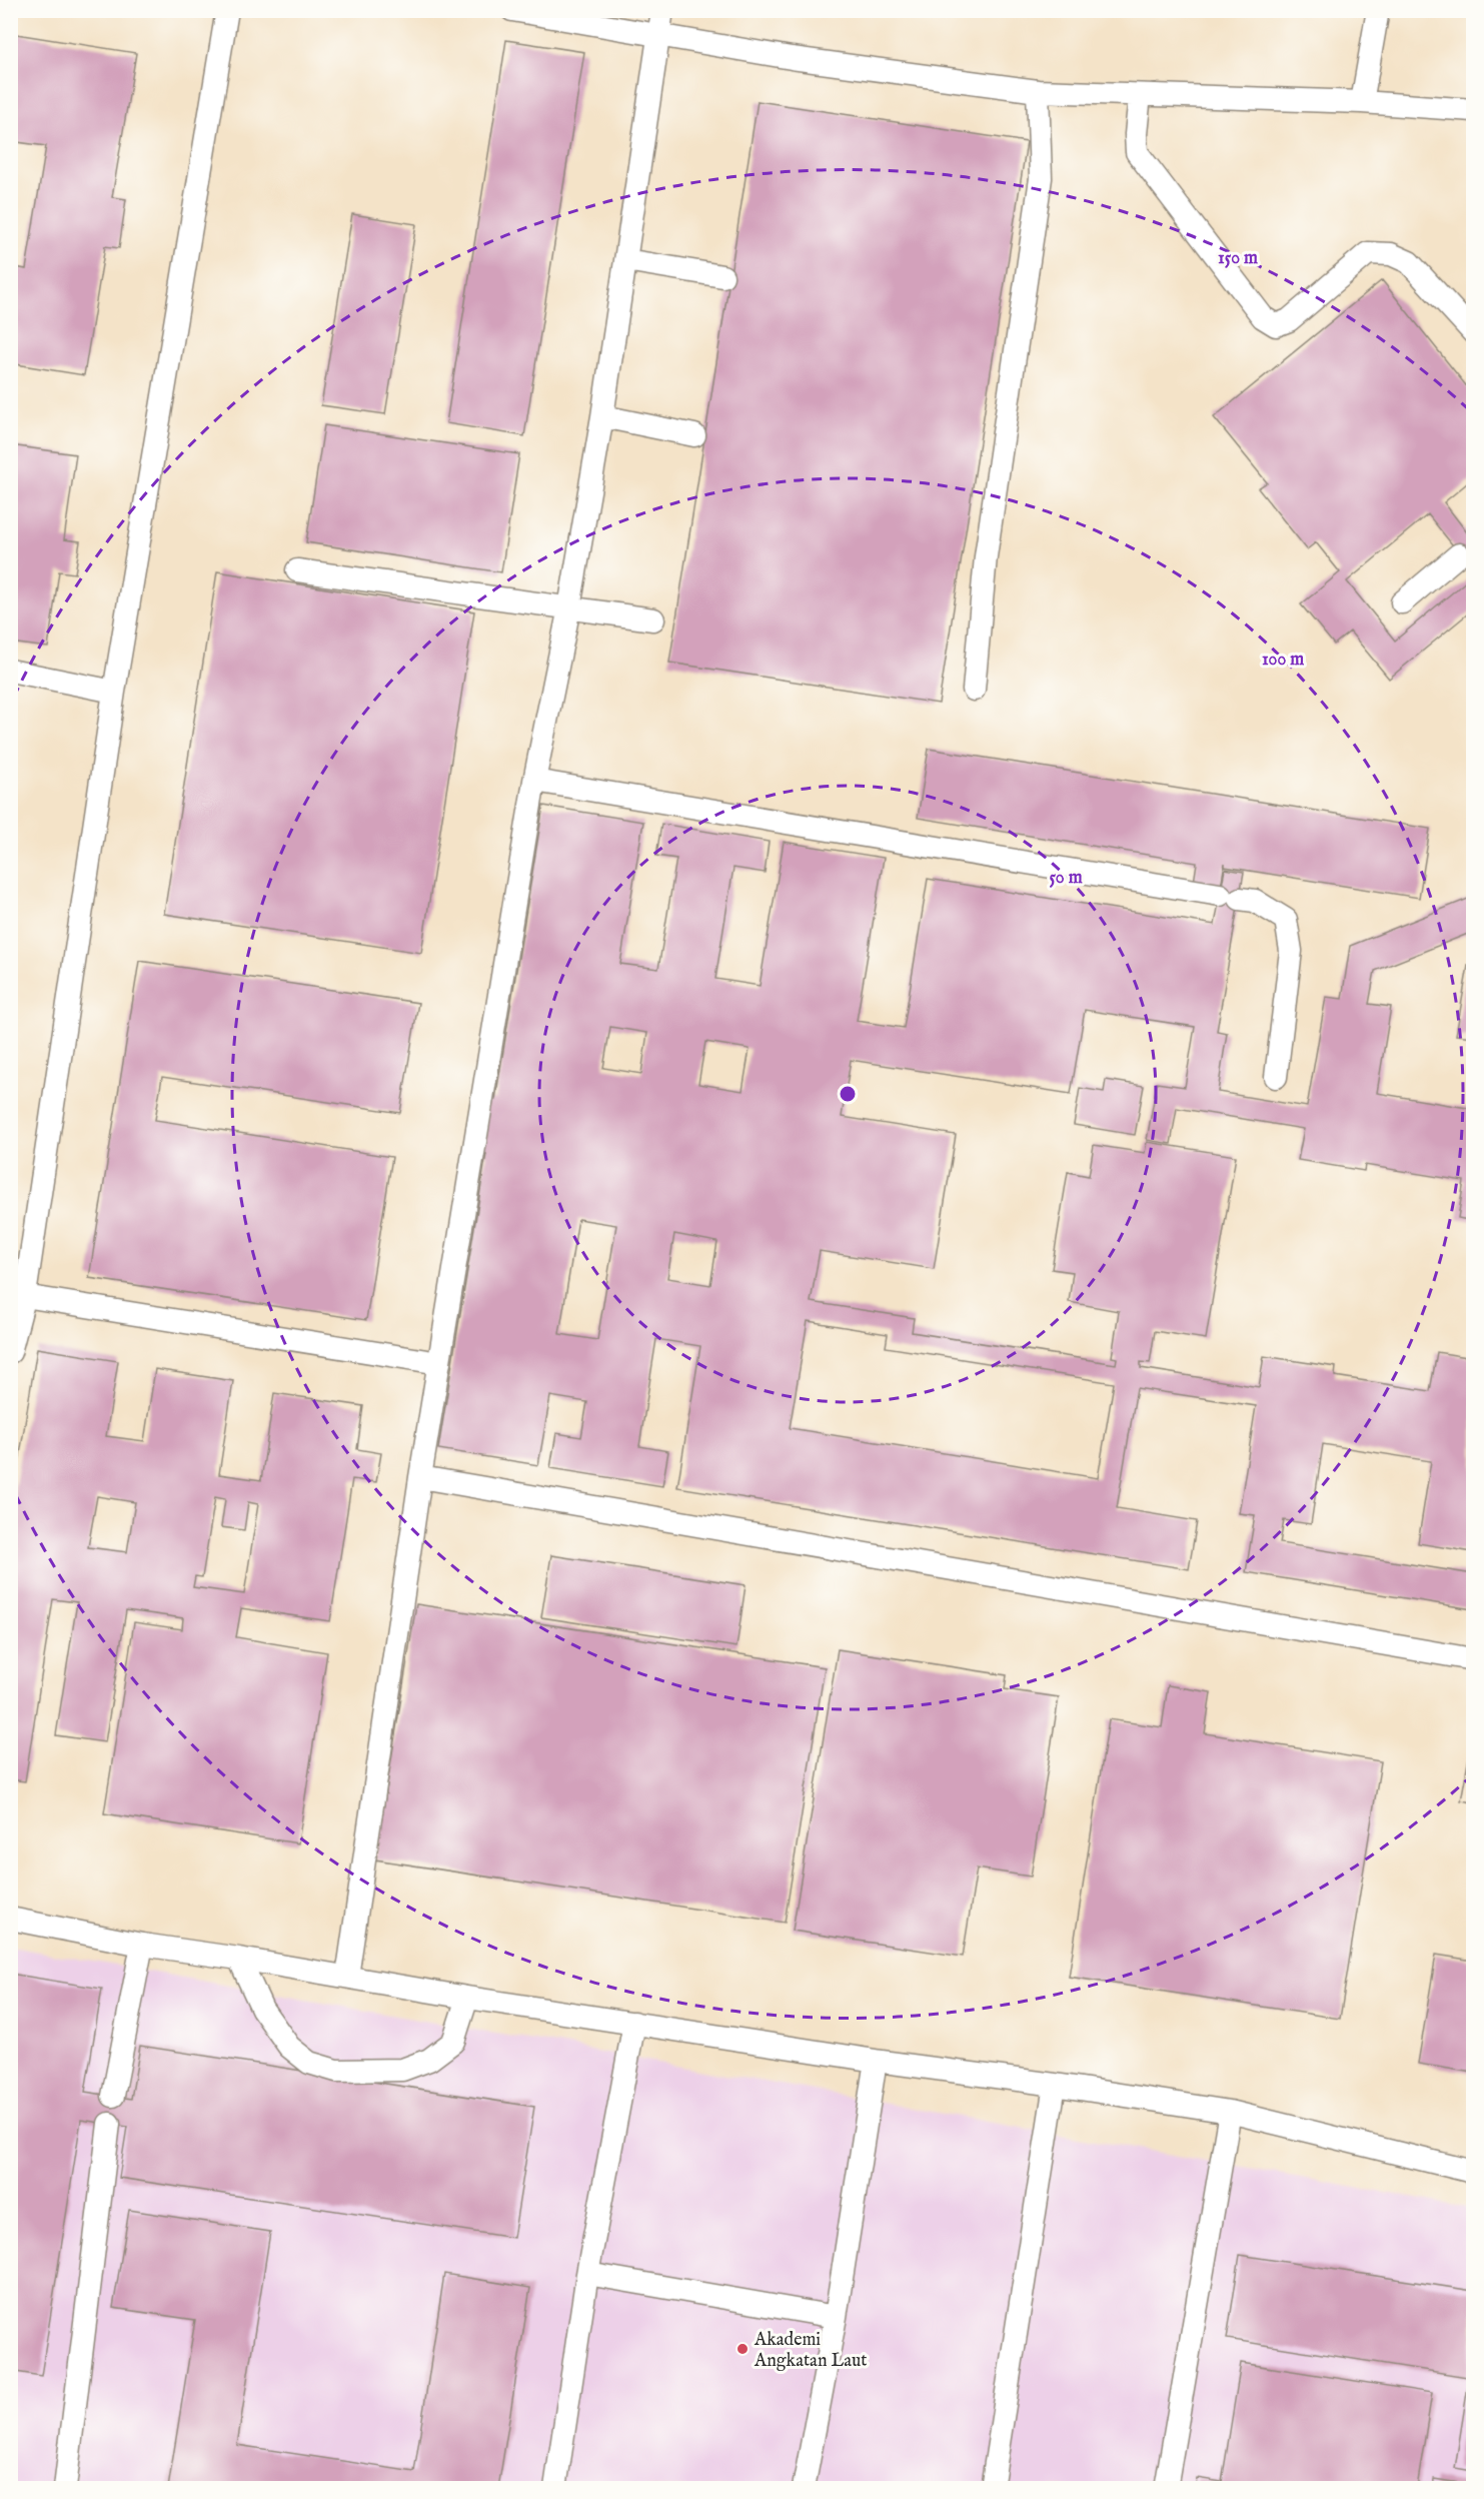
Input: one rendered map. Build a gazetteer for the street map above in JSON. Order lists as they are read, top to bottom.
{
  "places": ["Akademi Angkatan Laut"],
  "rings": ["150 m", "100 m", "50 m"]
}
